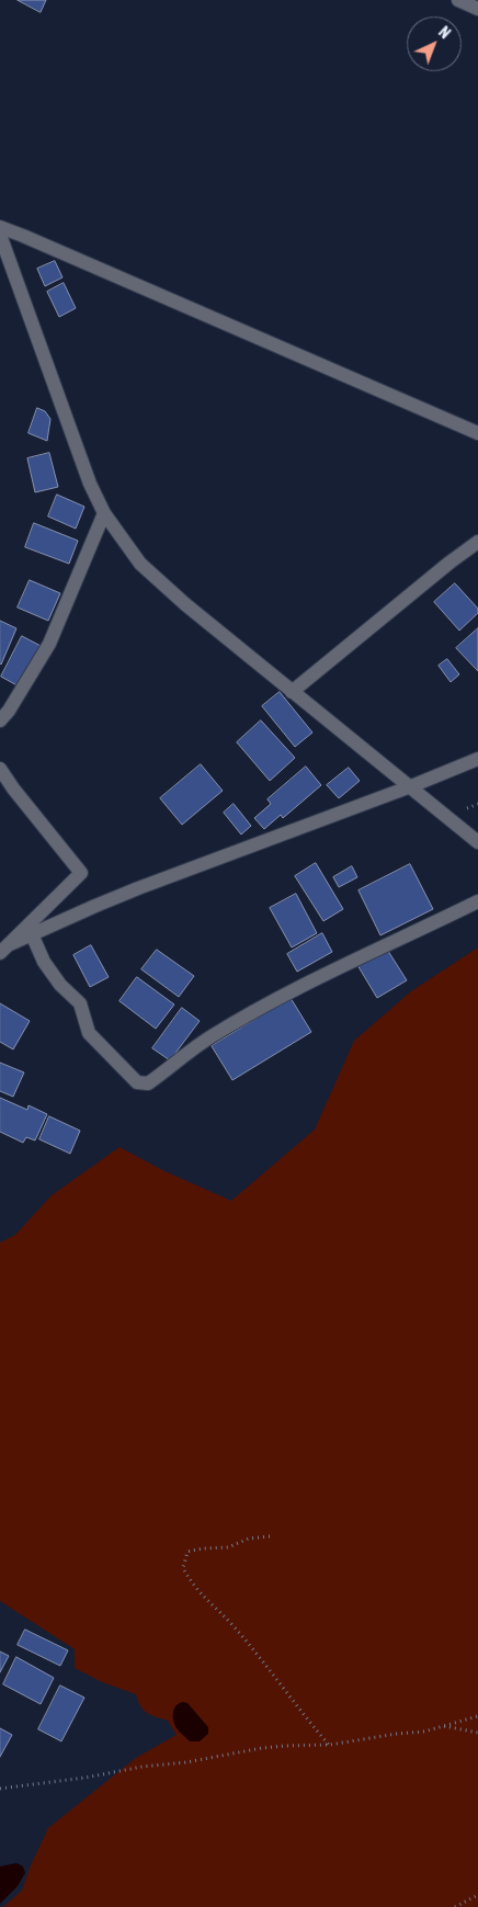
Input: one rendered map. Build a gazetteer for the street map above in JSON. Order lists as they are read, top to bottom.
{
  "north": "top right"
}
